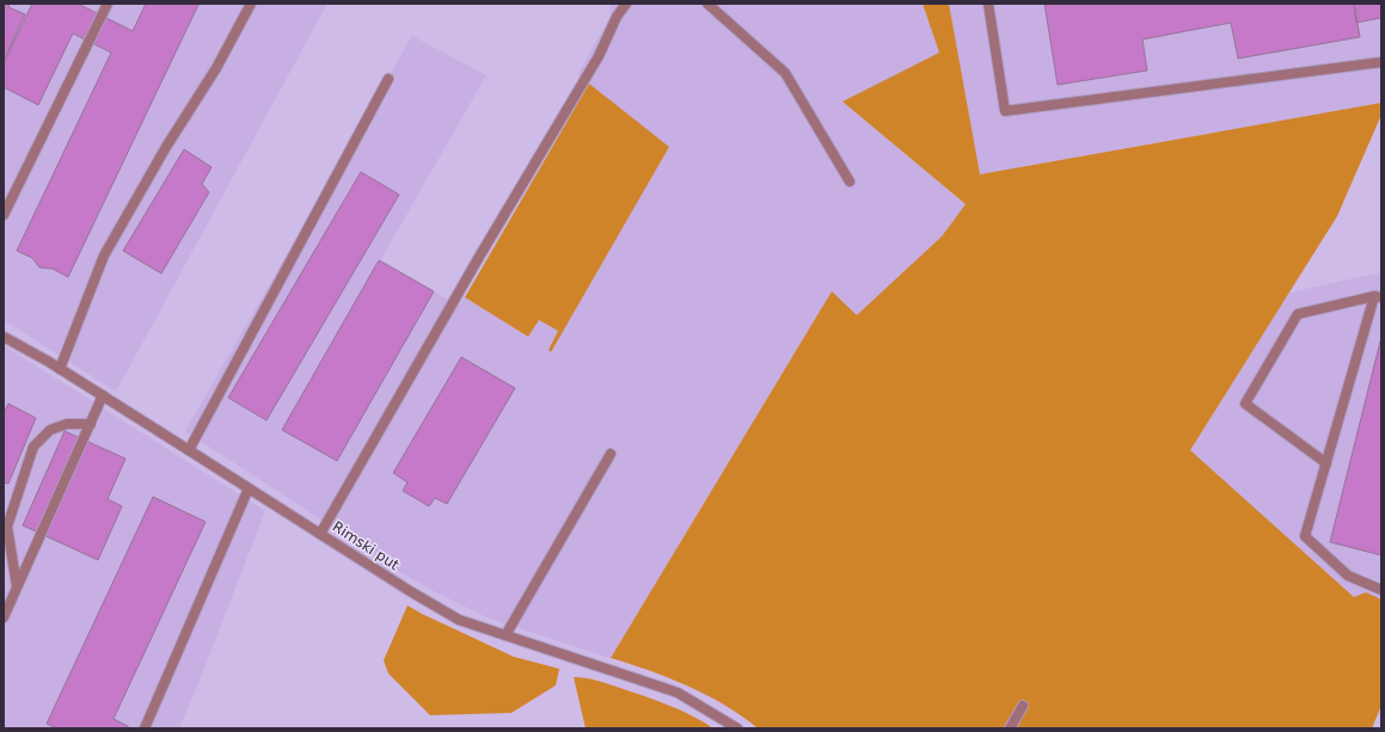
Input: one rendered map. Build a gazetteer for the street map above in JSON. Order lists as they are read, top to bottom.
{
  "streets": {
    "street": ["Rimski put"]
  }
}
